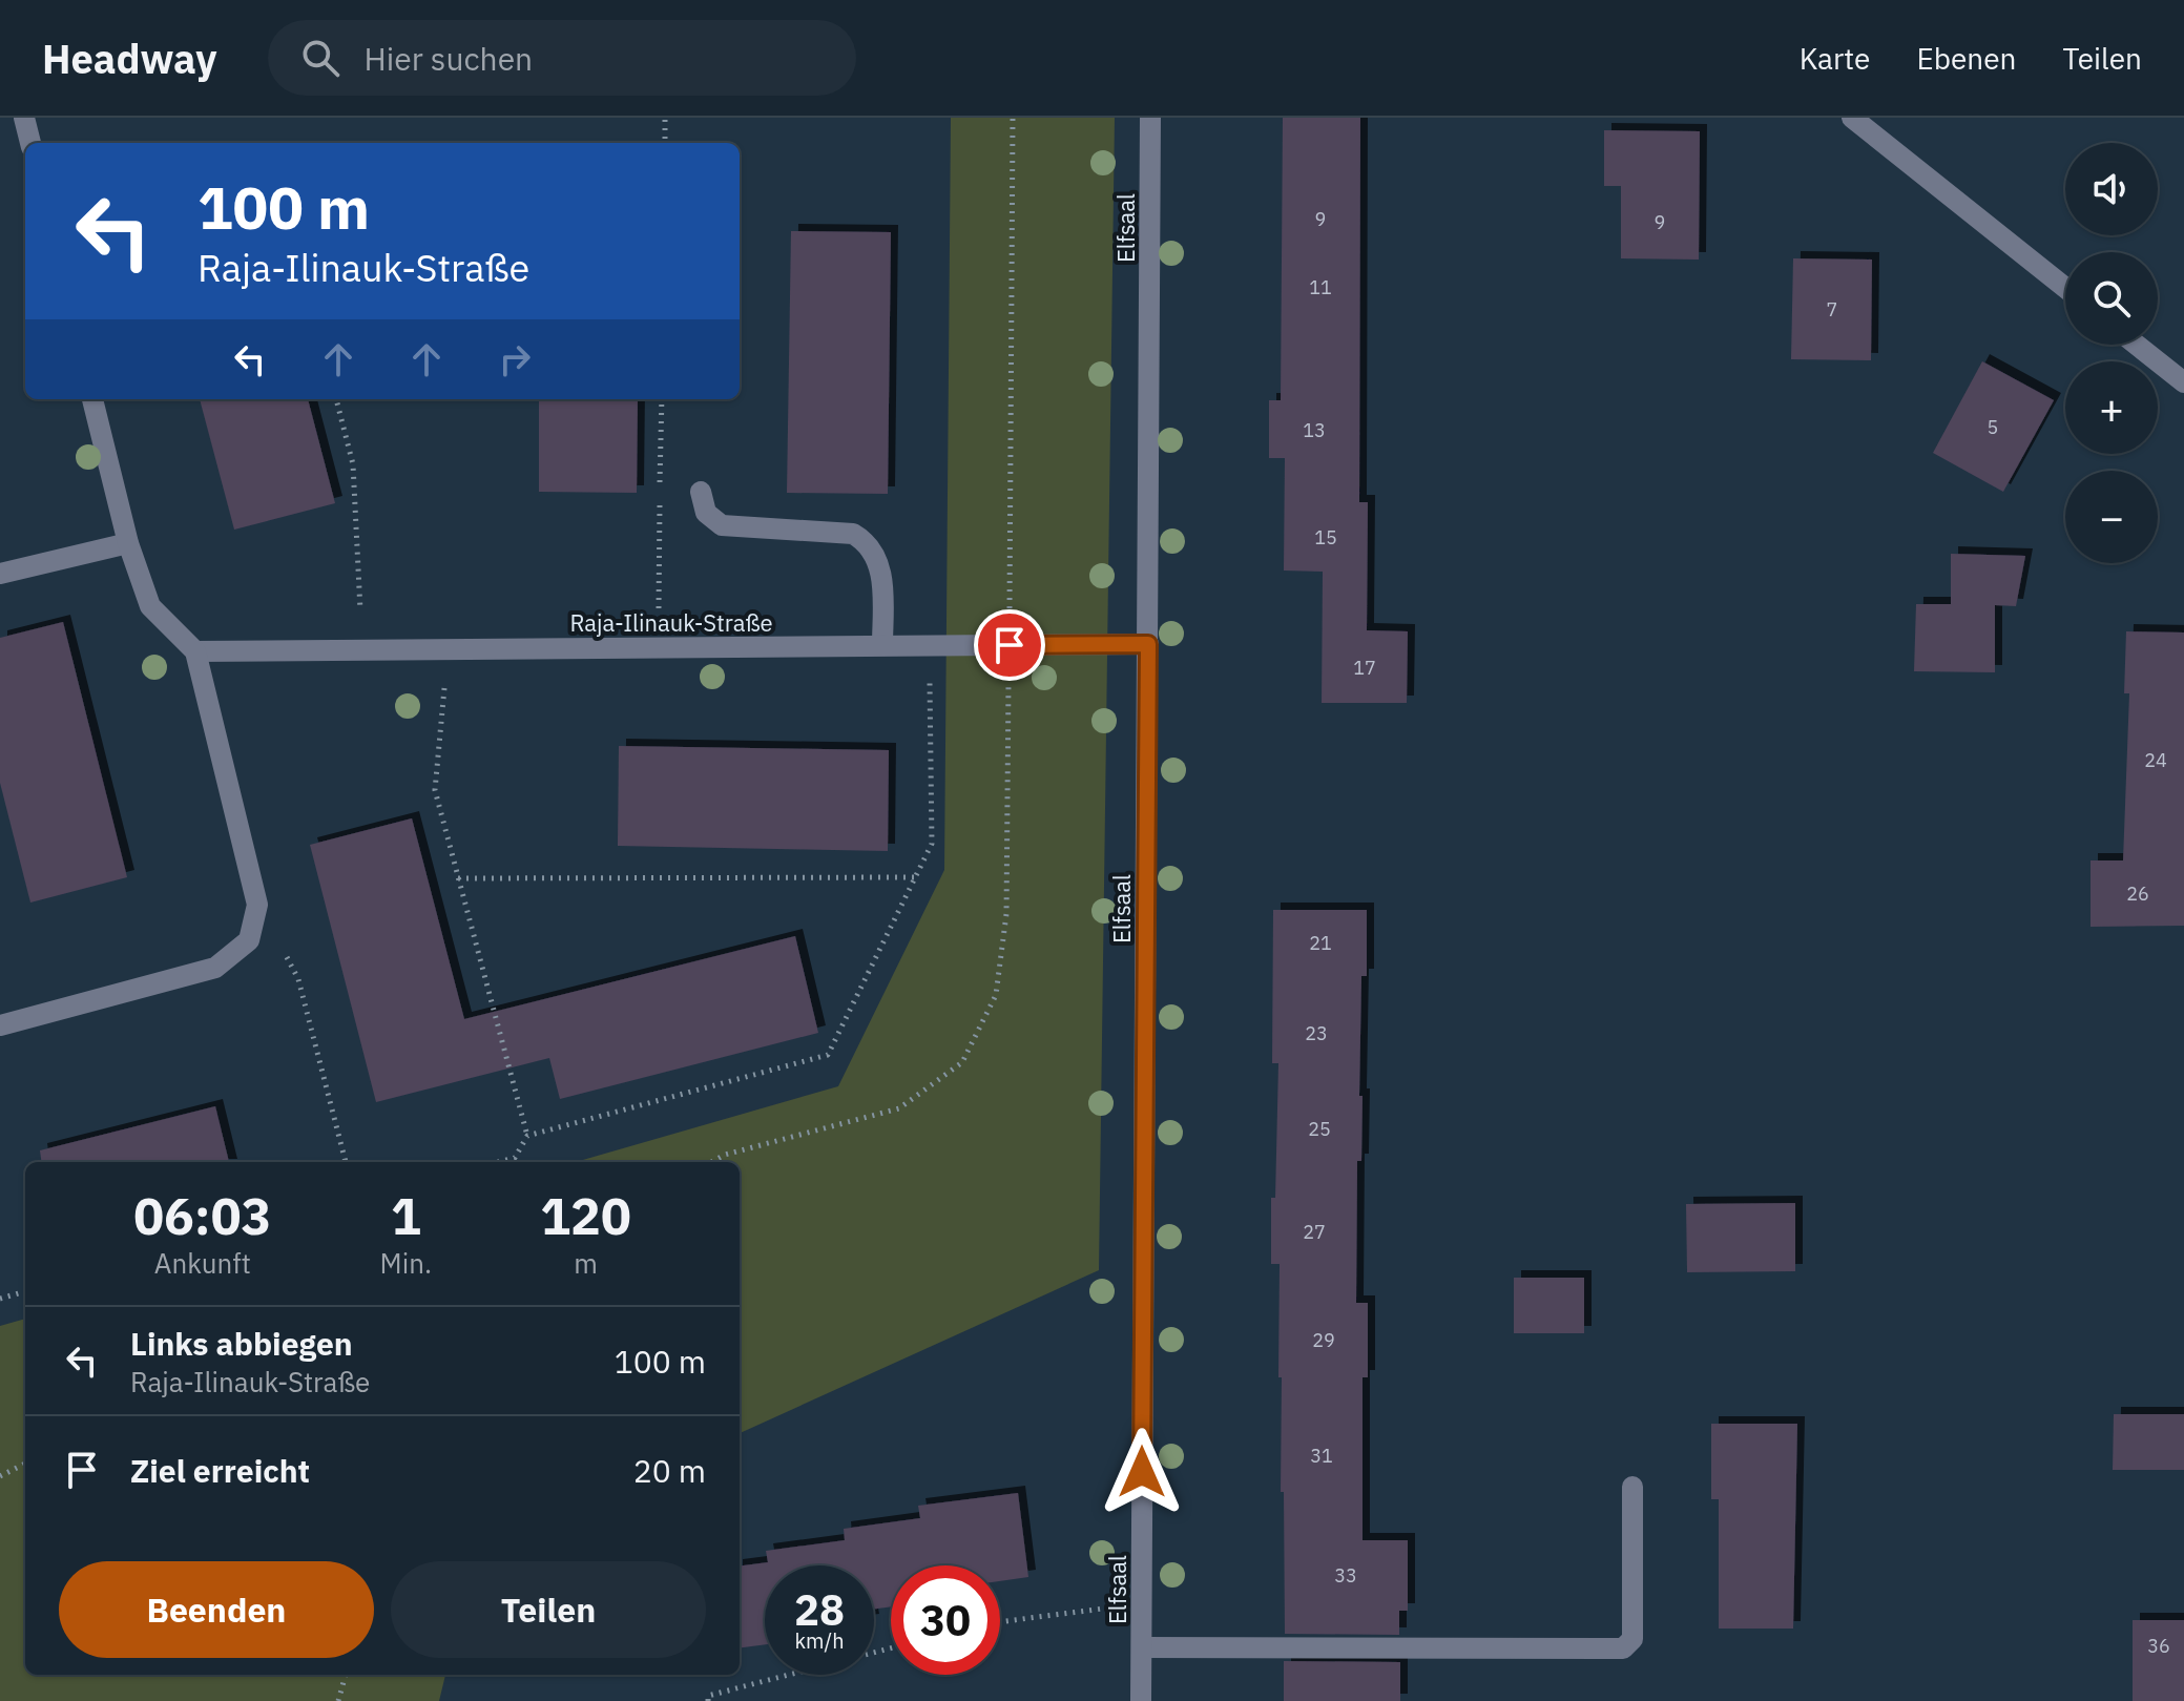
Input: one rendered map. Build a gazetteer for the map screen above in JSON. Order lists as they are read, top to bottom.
{
  "streets": {
    "street": ["Elfsaal", "Raja-Ilinauk-Straße"]
  },
  "crossings": [
    ["Elfsaal", "Raja-Ilinauk-Straße"]
  ],
  "house_numbers": [
    "9",
    "9",
    "11",
    "7",
    "5",
    "13",
    "15",
    "17",
    "24",
    "26",
    "21",
    "23",
    "25",
    "27",
    "29",
    "31",
    "33",
    "36"
  ],
  "page": {
    "header": "Headway",
    "search": "Hier suchen",
    "nav": ["Karte", "Ebenen", "Teilen"],
    "map_buttons": ["+", "−"],
    "turn": ["100 m", "Raja-Ilinauk-Straße"],
    "eta": [
      "06:03",
      "Ankunft",
      "1",
      "Min.",
      "120",
      "m"
    ],
    "list": [
      {
        "name": "Links abbiegen",
        "note": "Raja-Ilinauk-Straße",
        "value": "100 m"
      },
      {
        "name": "Ziel erreicht",
        "value": "20 m"
      }
    ],
    "buttons": ["Beenden", "Teilen"],
    "speed": "28 km/h",
    "limit": "30"
  }
}
